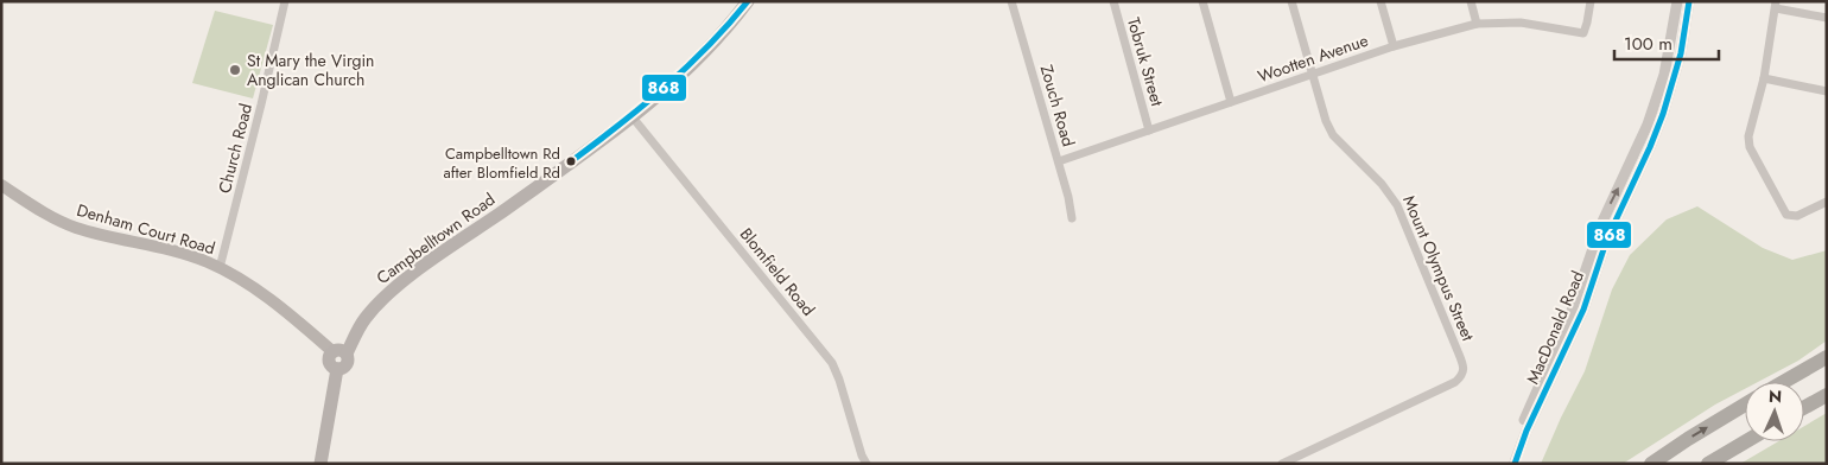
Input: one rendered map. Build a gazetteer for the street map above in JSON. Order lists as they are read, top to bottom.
{
  "streets": {
    "main road": ["Denham Court Road", "Campbelltown Road"],
    "street": [
      "Wootten Avenue",
      "Tobruk Street",
      "Zouch Road",
      "Church Road",
      "Mount Olympus Street",
      "Blomfield Road",
      "MacDonald Road"
    ]
  },
  "crossings": [
    ["Wootten Avenue", "Tobruk Street"],
    ["Wootten Avenue", "Zouch Road"],
    ["Wootten Avenue", "Mount Olympus Street"],
    ["Church Road", "Denham Court Road"],
    ["Denham Court Road", "Campbelltown Road"],
    ["Campbelltown Road", "Blomfield Road"]
  ],
  "places": ["St Mary the Virgin Anglican Church", "Campbelltown Rd after Blomfield Rd"],
  "lines": ["transit line 868"],
  "scale_bar": "100 m",
  "north": "top"
}
